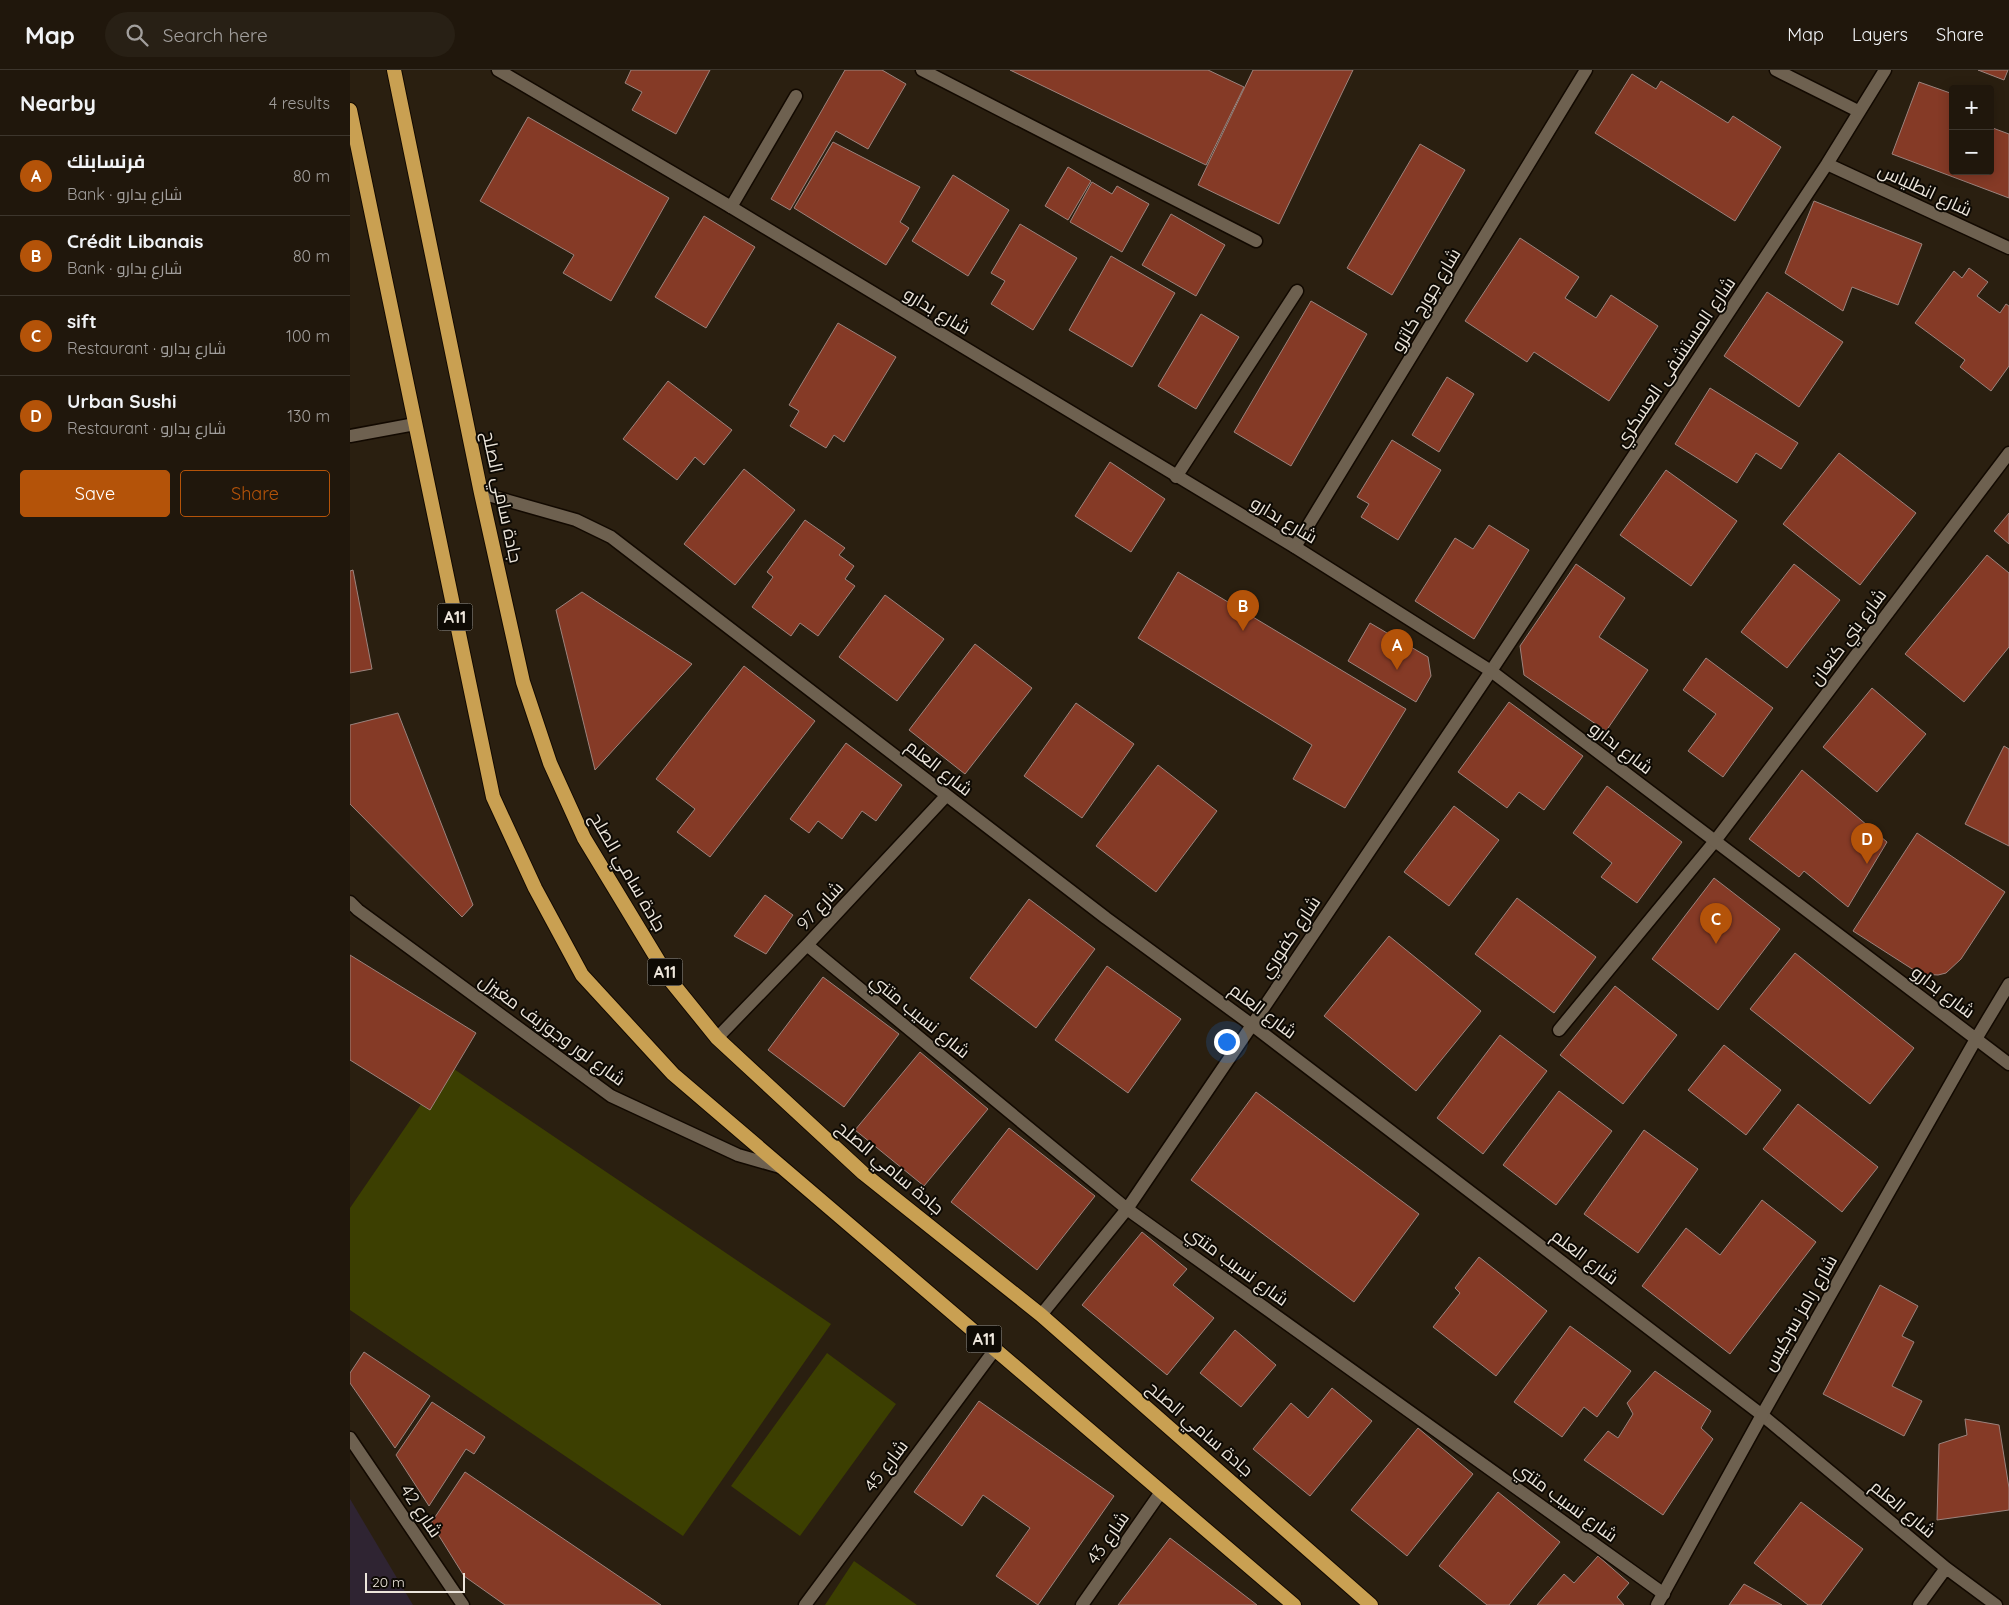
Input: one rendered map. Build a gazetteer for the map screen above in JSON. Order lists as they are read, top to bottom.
{
  "streets": {
    "highway": ["جادة سامي الصلح", "A11"],
    "street": [
      "شارع انطلياس",
      "شارع جورج كاترو",
      "شارع بدارو",
      "شارع المستشفى العسكري",
      "شارع بني كنعان",
      "شارع العلم",
      "شارع 97",
      "شارع كفوري",
      "شارع نسيب متني",
      "شارع لور وجوزيف مغيزل",
      "شارع رامز سركيس",
      "شارع 45",
      "شارع 42",
      "شارع 43"
    ]
  },
  "crossings": [
    ["شارع انطلياس", "شارع المستشفى العسكري"],
    ["شارع جورج كاترو", "شارع بدارو"],
    ["شارع بدارو", "شارع المستشفى العسكري"],
    ["شارع بدارو", "شارع بني كنعان"],
    ["شارع بدارو", "شارع كفوري"],
    ["شارع بدارو", "شارع رامز سركيس"],
    ["شارع المستشفى العسكري", "شارع كفوري"],
    ["جادة سامي الصلح", "شارع العلم"],
    ["جادة سامي الصلح", "شارع 97"],
    ["جادة سامي الصلح", "شارع كفوري"],
    ["A11", "شارع لور وجوزيف مغيزل"],
    ["A11", "شارع 45"],
    ["A11", "شارع 43"],
    ["شارع العلم", "شارع 97"],
    ["شارع العلم", "شارع كفوري"],
    ["شارع العلم", "شارع رامز سركيس"],
    ["شارع 97", "شارع نسيب متني"],
    ["شارع كفوري", "شارع نسيب متني"],
    ["شارع نسيب متني", "شارع رامز سركيس"]
  ],
  "scale_bar": "20 m",
  "page": {
    "header": "Map",
    "search": "Search here",
    "nav": ["Map", "Layers", "Share"],
    "heading": ["Nearby", "4 results"],
    "map_buttons": ["+", "−"],
    "list": [
      {
        "mark": "A",
        "name": "فرنسابنك",
        "note": "Bank · شارع بدارو",
        "value": "80 m"
      },
      {
        "mark": "B",
        "name": "Crédit Libanais",
        "note": "Bank · شارع بدارو",
        "value": "80 m"
      },
      {
        "mark": "C",
        "name": "sift",
        "note": "Restaurant · شارع بدارو",
        "value": "100 m"
      },
      {
        "mark": "D",
        "name": "Urban Sushi",
        "note": "Restaurant · شارع بدارو",
        "value": "130 m"
      }
    ],
    "buttons": ["Save", "Share"],
    "pins": [
      "B",
      "A",
      "D",
      "C"
    ],
    "scale": "20 m"
  }
}
